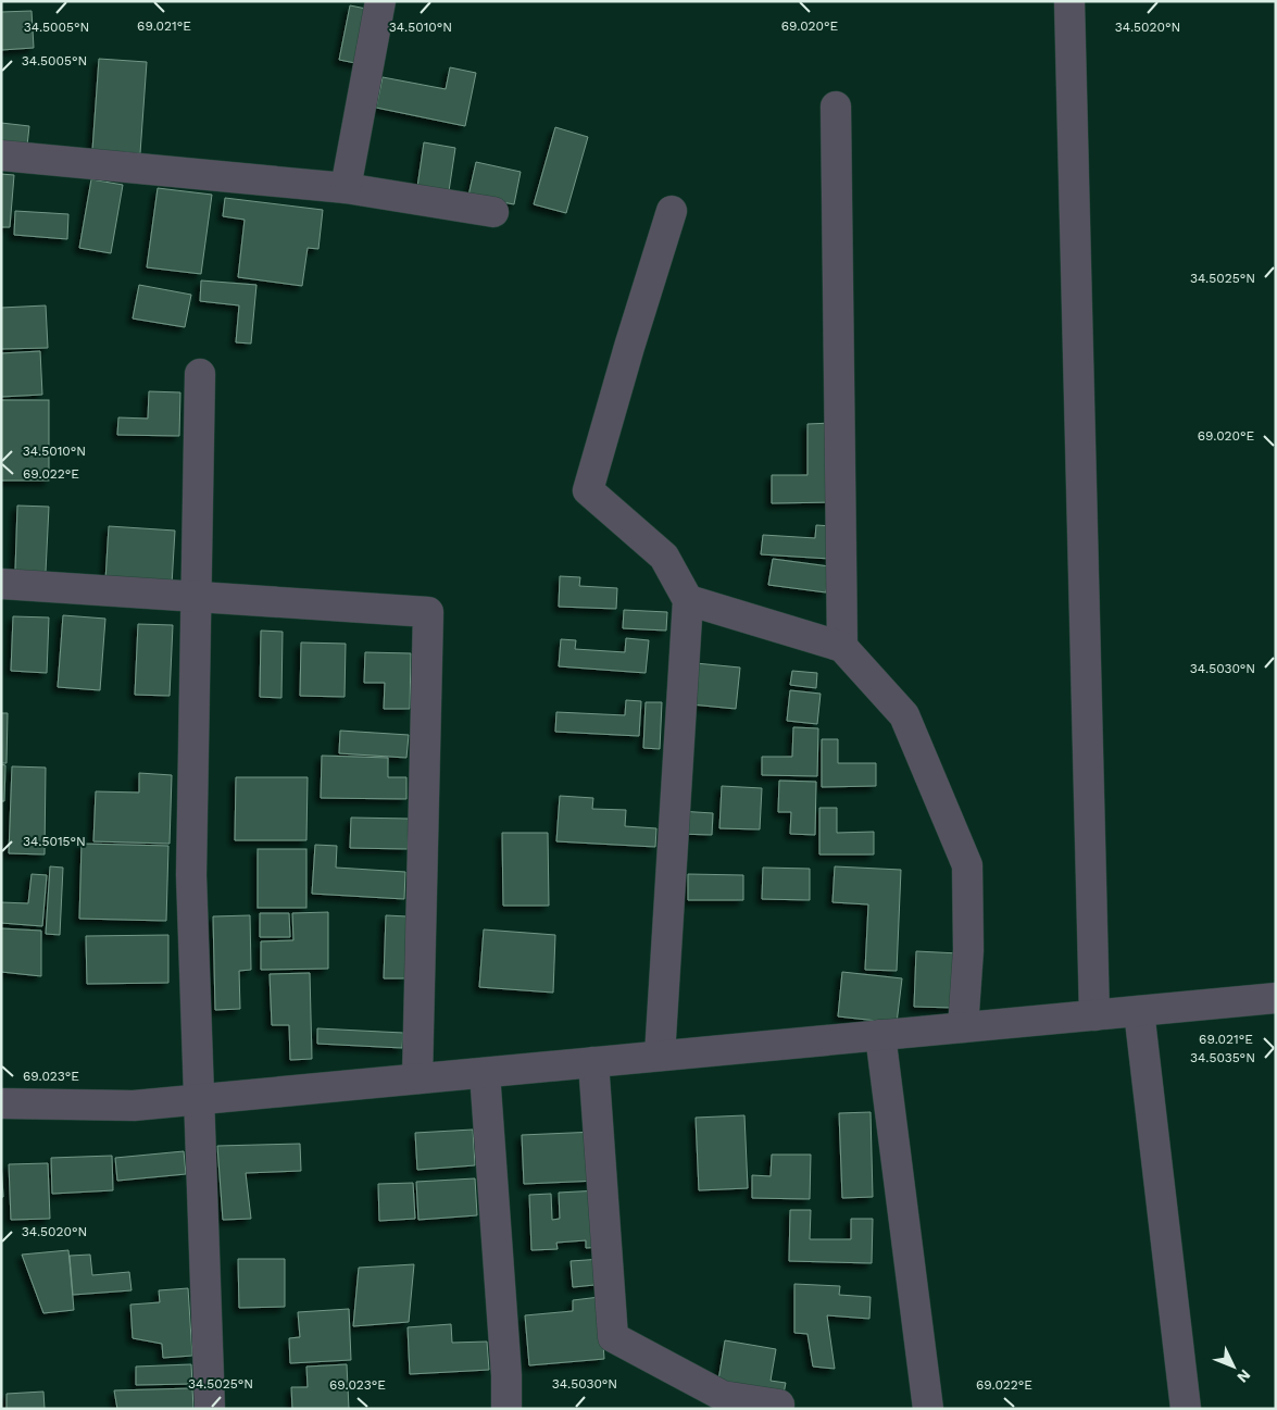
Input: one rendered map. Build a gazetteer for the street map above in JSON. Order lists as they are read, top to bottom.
{
  "north": "bottom right",
  "coordinates": [
    "69.021°E",
    "69.020°E",
    "34.5005°N",
    "34.5010°N",
    "34.5020°N",
    "34.5025°N",
    "69.022°E",
    "34.5030°N",
    "34.5015°N",
    "34.5035°N",
    "69.023°E"
  ]
}
